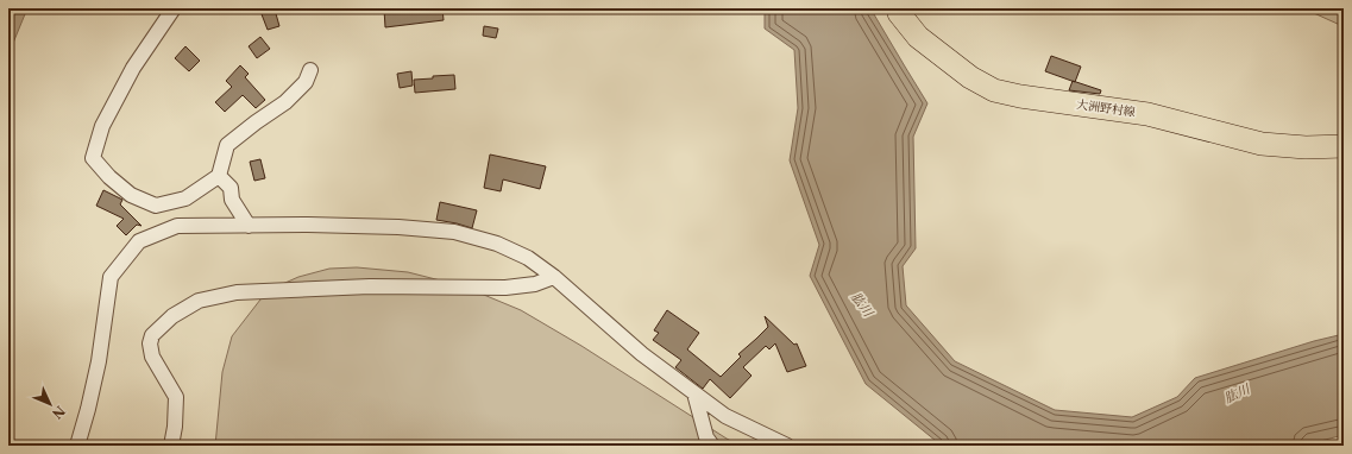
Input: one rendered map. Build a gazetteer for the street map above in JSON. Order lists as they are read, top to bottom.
{
  "streets": {
    "main road": ["大洲野村線"]
  },
  "water": ["肱川"],
  "north": "bottom right"
}
